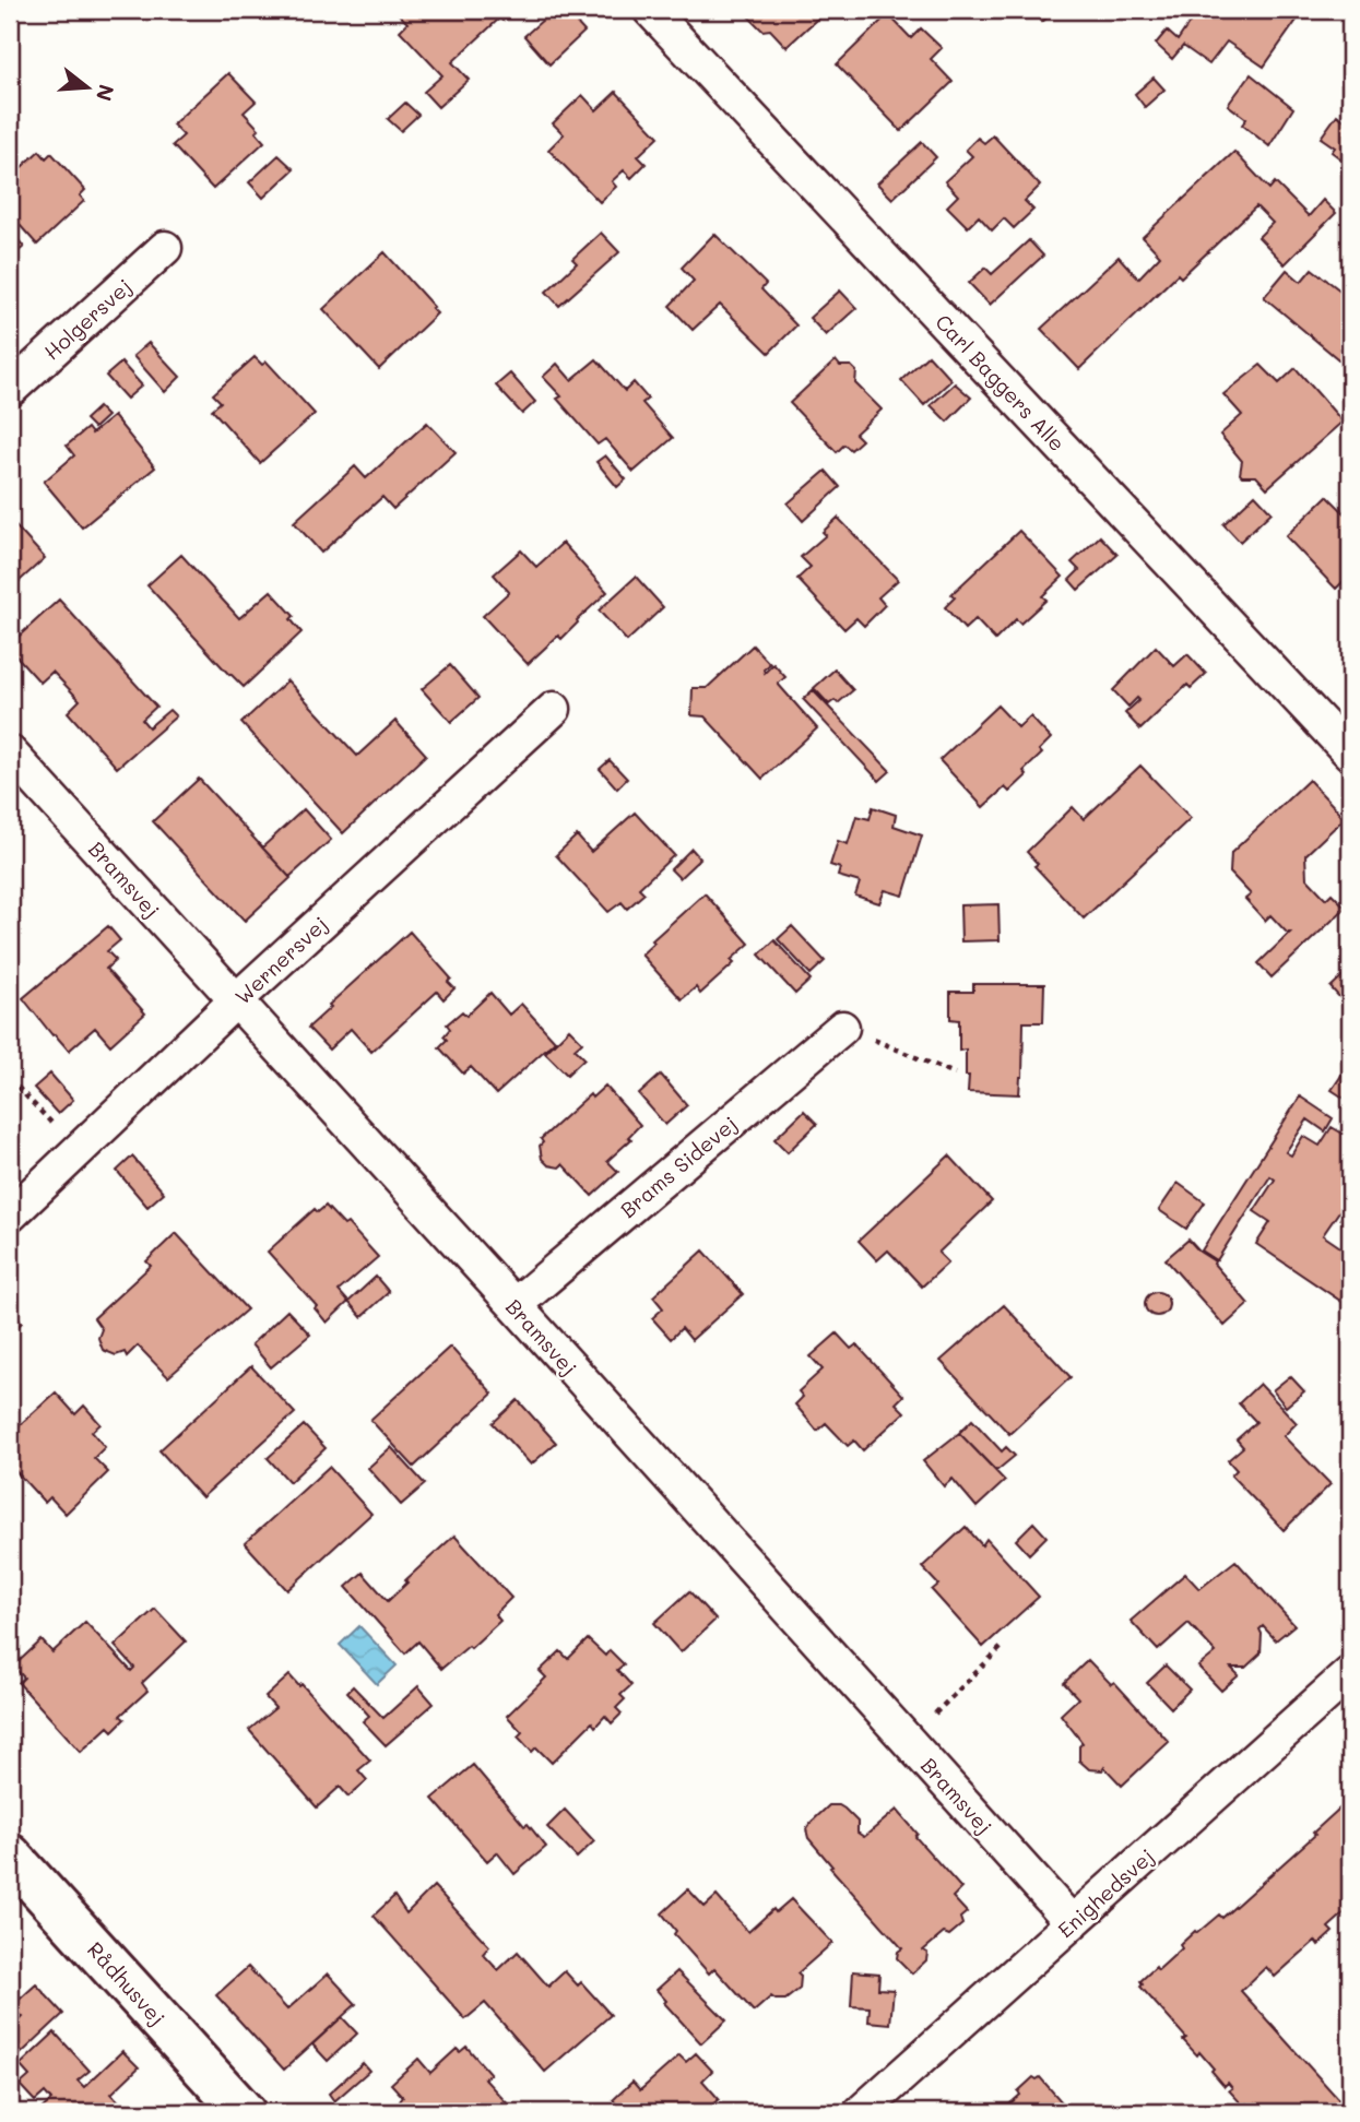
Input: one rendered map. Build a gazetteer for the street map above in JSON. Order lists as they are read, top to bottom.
{
  "streets": {
    "street": [
      "Holgersvej",
      "Carl Baggers Alle",
      "Bramsvej",
      "Wernersvej",
      "Brams Sidevej",
      "Enighedsvej",
      "Rådhusvej"
    ]
  },
  "crossings": [
    ["Bramsvej", "Wernersvej"],
    ["Bramsvej", "Brams Sidevej"],
    ["Bramsvej", "Enighedsvej"]
  ],
  "north": "right"
}
